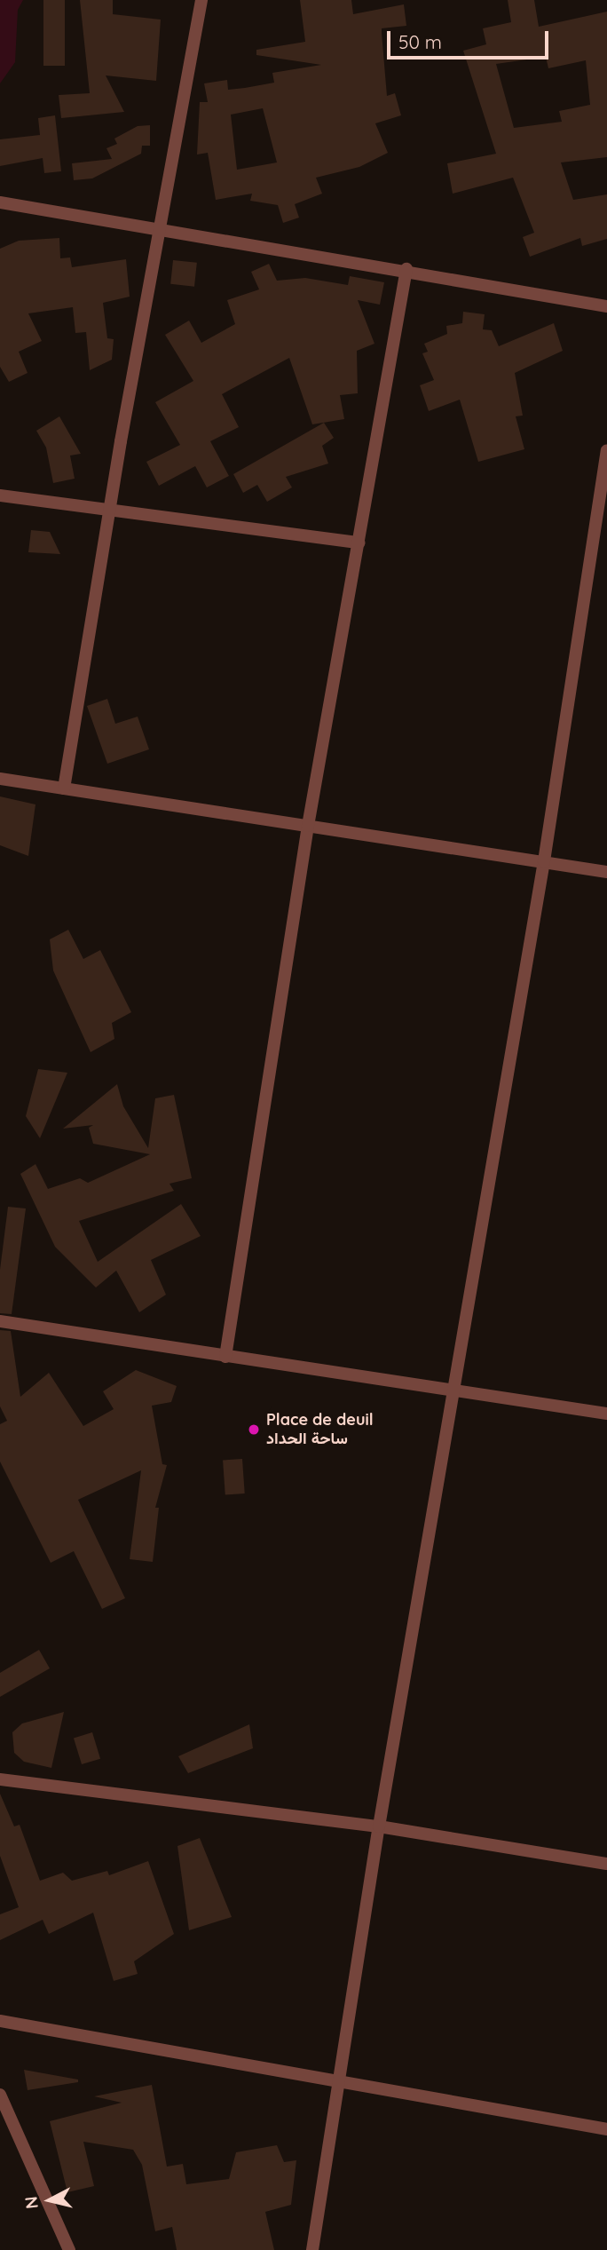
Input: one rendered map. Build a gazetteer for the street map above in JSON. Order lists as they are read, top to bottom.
{
  "places": ["Place de deuil ساحة الحداد"],
  "scale_bar": "50 m",
  "north": "left"
}
